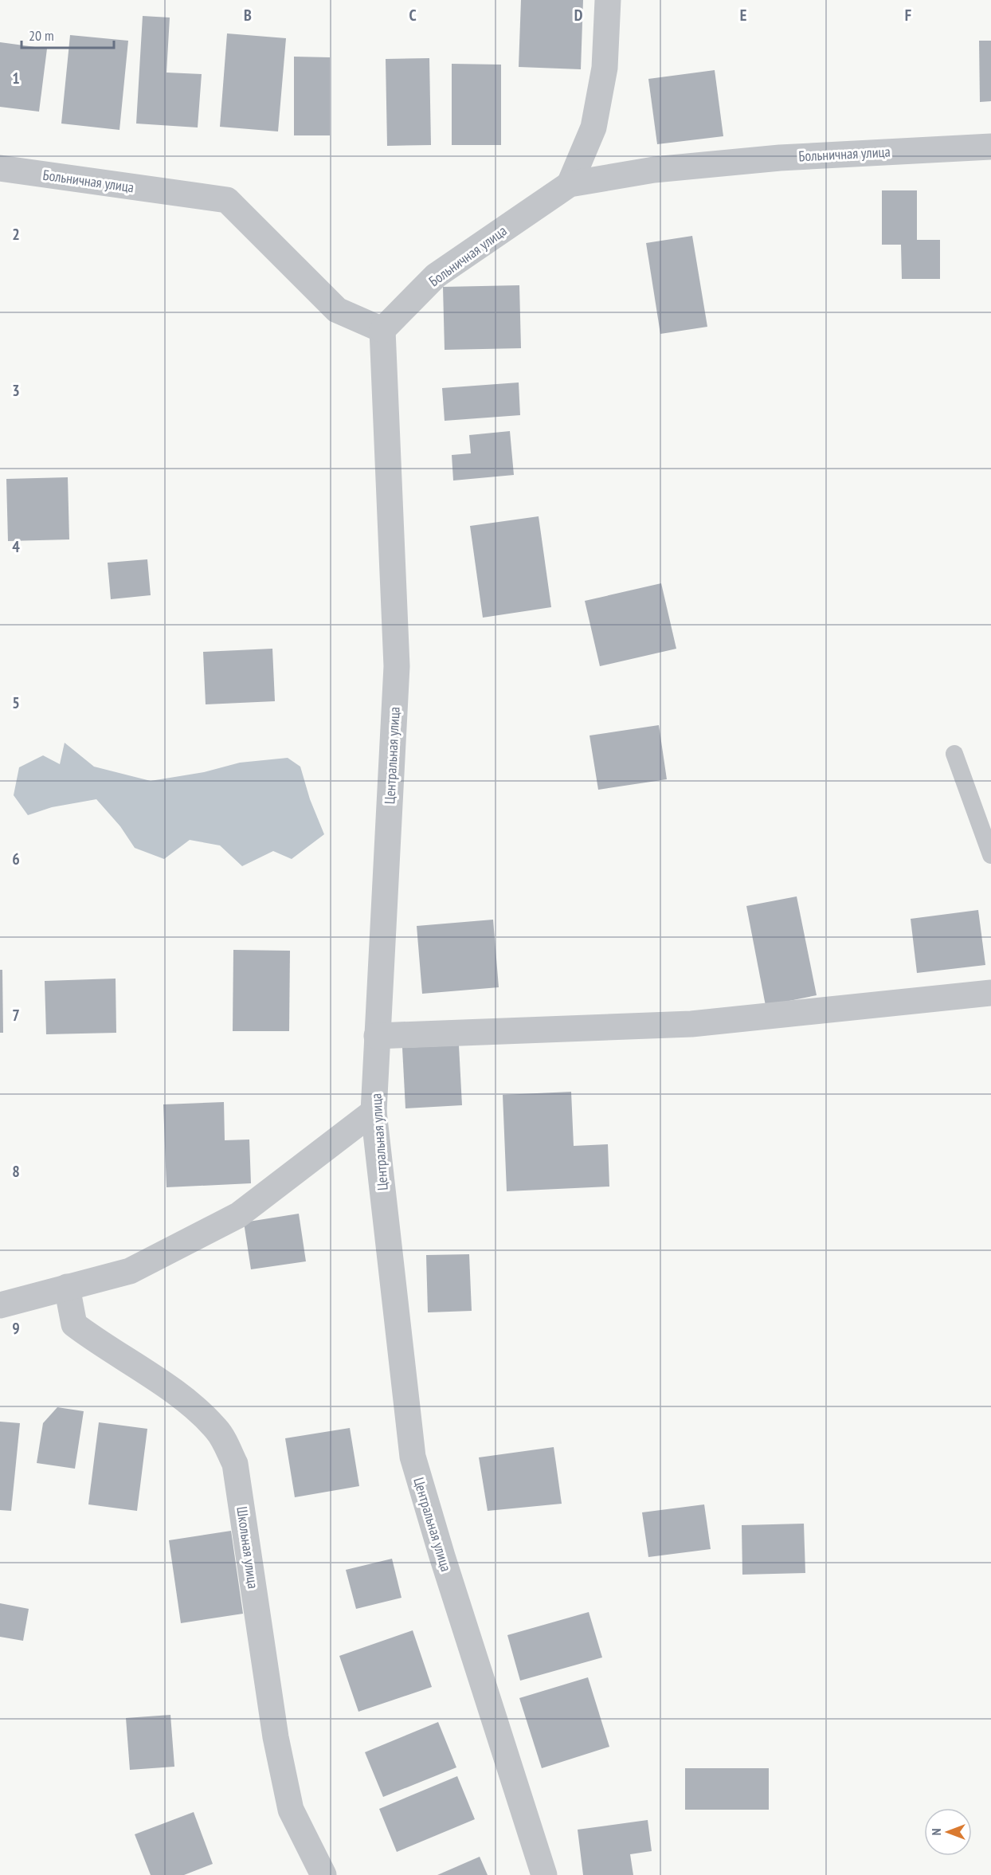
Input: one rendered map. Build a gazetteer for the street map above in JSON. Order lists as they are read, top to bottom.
{
  "streets": {
    "street": ["Больничная улица", "Центральная улица", "Школьная улица"]
  },
  "crossings": [
    ["Больничная улица", "Центральная улица"]
  ],
  "scale_bar": "20 m",
  "north": "left",
  "grid": {
    "columns": [
      "B",
      "C",
      "D",
      "E",
      "F"
    ],
    "rows": [
      "1",
      "2",
      "3",
      "4",
      "5",
      "6",
      "7",
      "8",
      "9"
    ]
  }
}
